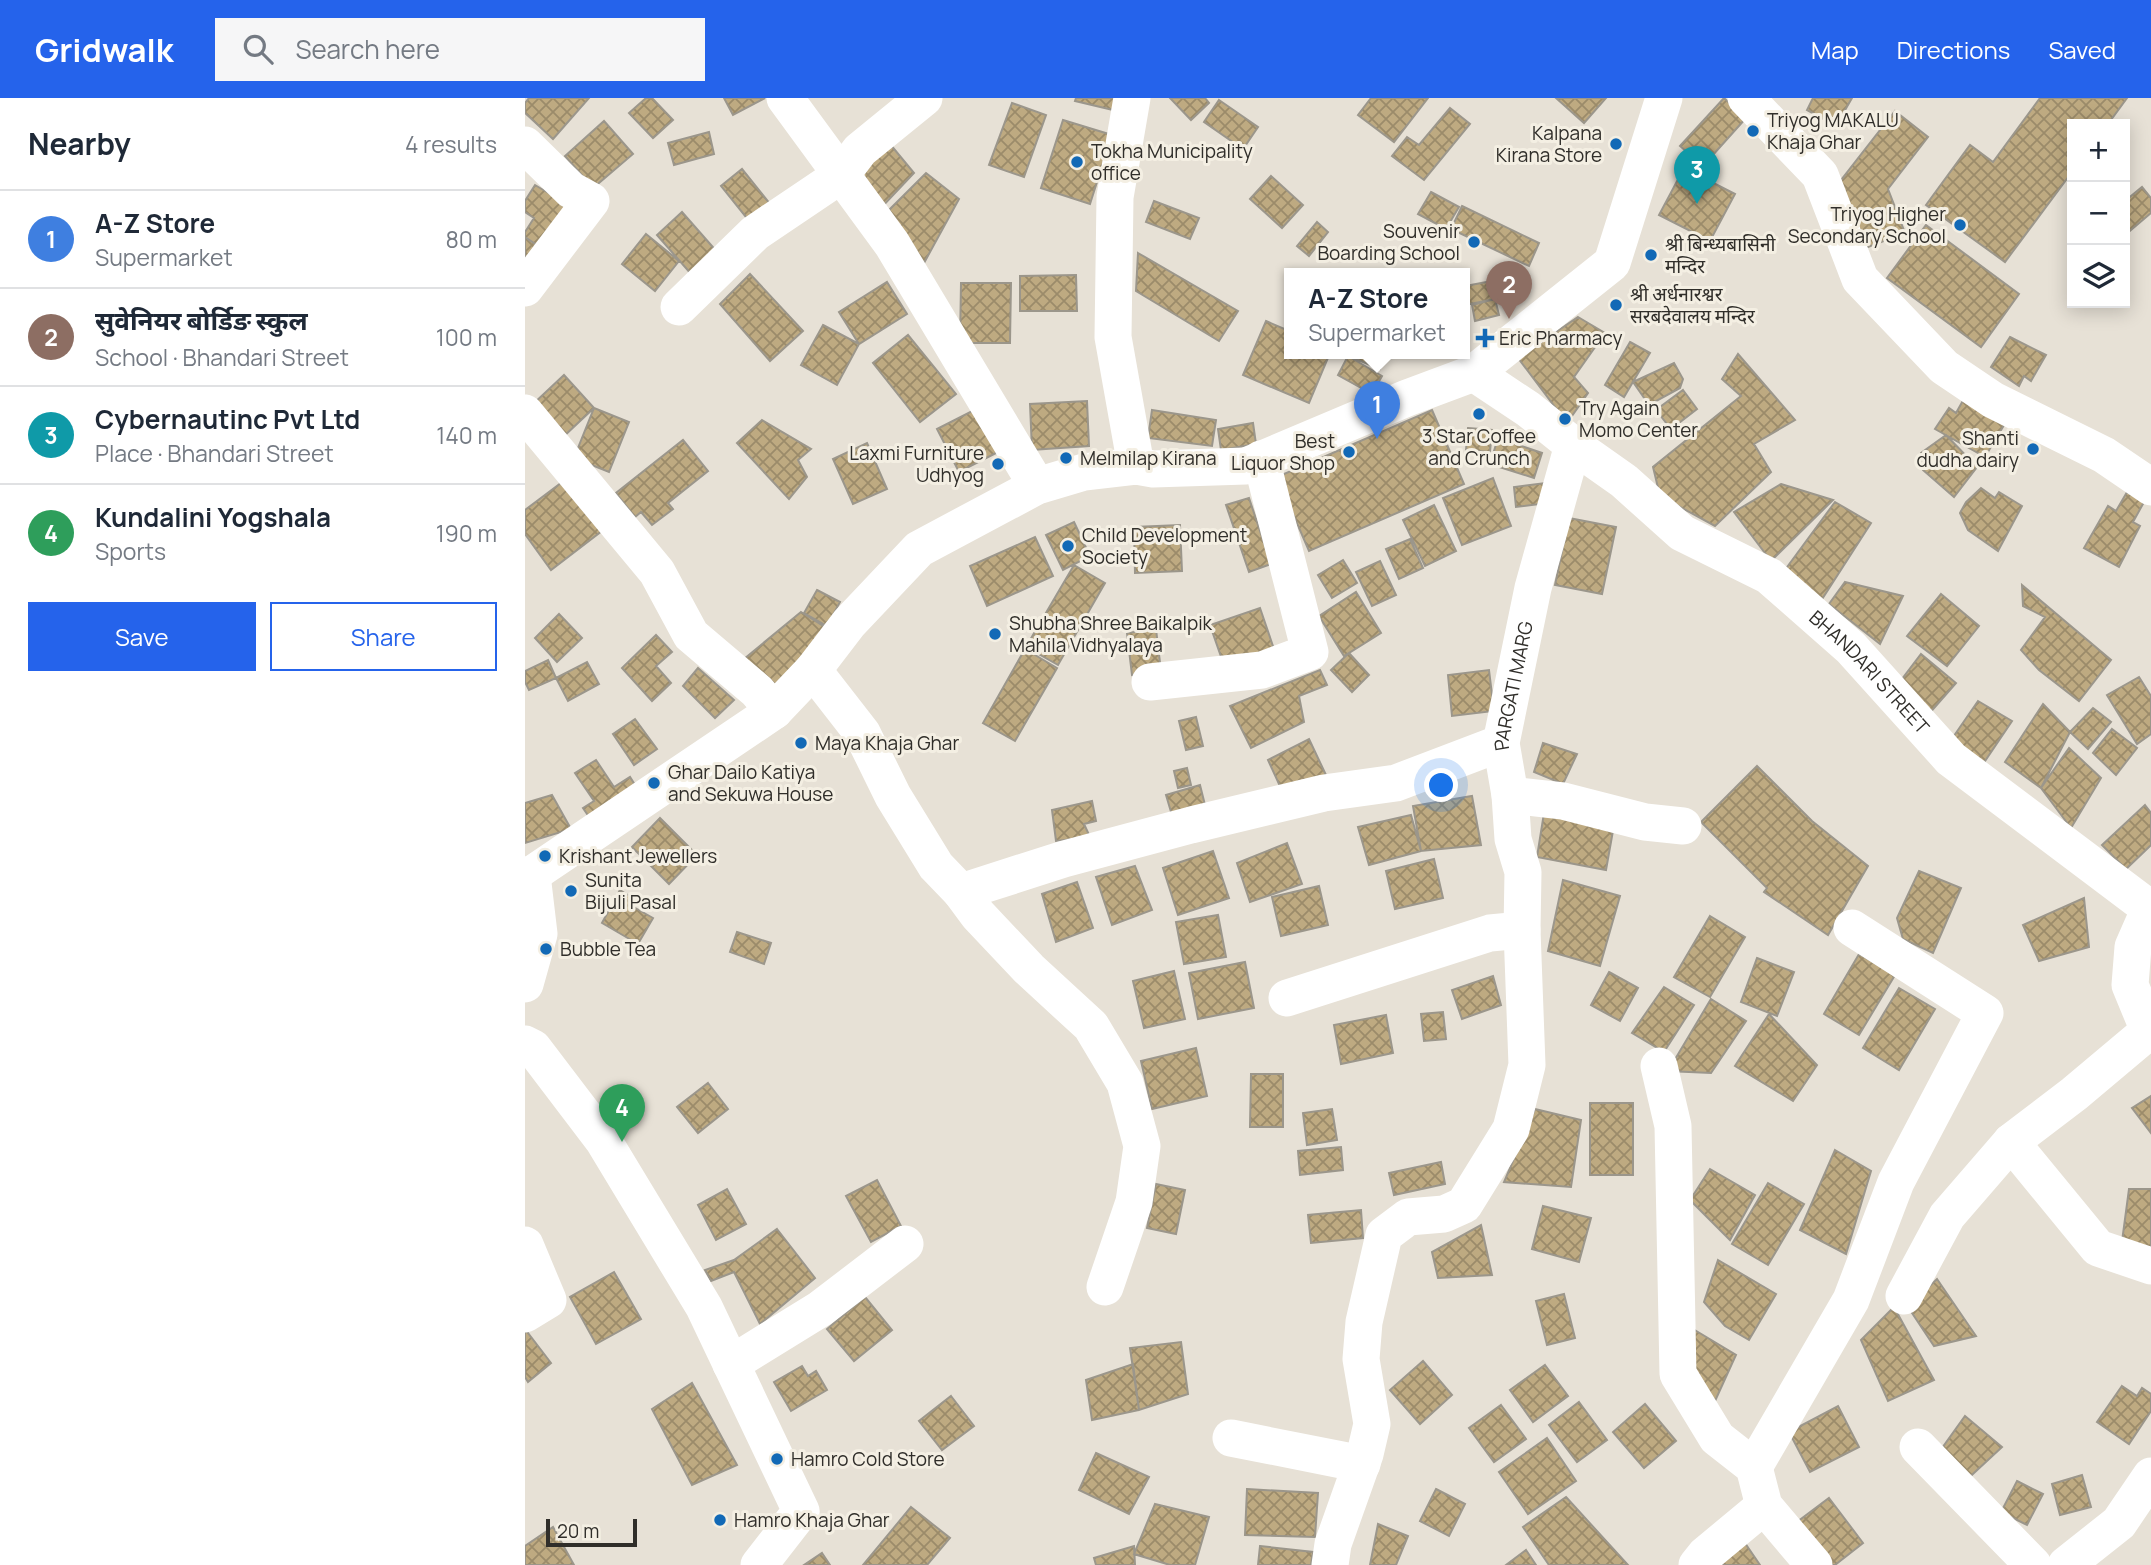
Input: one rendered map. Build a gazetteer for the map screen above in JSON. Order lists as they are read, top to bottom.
{
  "streets": {
    "street": ["BHANDARI STREET", "PARGATI MARG"]
  },
  "crossings": [
    ["BHANDARI STREET", "PARGATI MARG"]
  ],
  "places": {
    "other": [
      "Triyog MAKALU Khaja Ghar",
      "Kalpana Kirana Store",
      "Tokha Municipality office",
      "Triyog Higher Secondary School",
      "Souvenir Boarding School",
      "श्री बिन्ध्यबासिनी मन्दिर",
      "श्री अर्धनारश्वर सरबदेवालय मन्दिर",
      "3 Star Coffee and Crunch",
      "Try Again Momo Center",
      "Shanti dudha dairy",
      "Best Liquor Shop",
      "Melmilap Kirana",
      "Laxmi Furniture Udhyog",
      "Child Development Society",
      "Shubha Shree Baikalpik Mahila Vidhyalaya",
      "Maya Khaja Ghar",
      "Ghar Dailo Katiya and Sekuwa House",
      "Krishant Jewellers",
      "Sunita Bijuli Pasal",
      "Bubble Tea",
      "Hamro Cold Store",
      "Hamro Khaja Ghar"
    ],
    "health": ["Eric Pharmacy"]
  },
  "scale_bar": "20 m",
  "page": {
    "header": "Gridwalk",
    "search": "Search here",
    "nav": ["Map", "Directions", "Saved"],
    "heading": ["Nearby", "4 results"],
    "map_buttons": ["+", "−"],
    "pins": [
      "3",
      "2",
      "1",
      "4"
    ],
    "list": [
      {
        "mark": "1",
        "name": "A-Z Store",
        "note": "Supermarket",
        "value": "80 m"
      },
      {
        "mark": "2",
        "name": "सुवेनियर बोर्डिङ स्कुल",
        "note": "School · Bhandari Street",
        "value": "100 m"
      },
      {
        "mark": "3",
        "name": "Cybernautinc Pvt Ltd",
        "note": "Place · Bhandari Street",
        "value": "140 m"
      },
      {
        "mark": "4",
        "name": "Kundalini Yogshala",
        "note": "Sports",
        "value": "190 m"
      }
    ],
    "popup": ["A-Z Store", "Supermarket"],
    "buttons": ["Save", "Share"],
    "scale": "20 m"
  }
}
